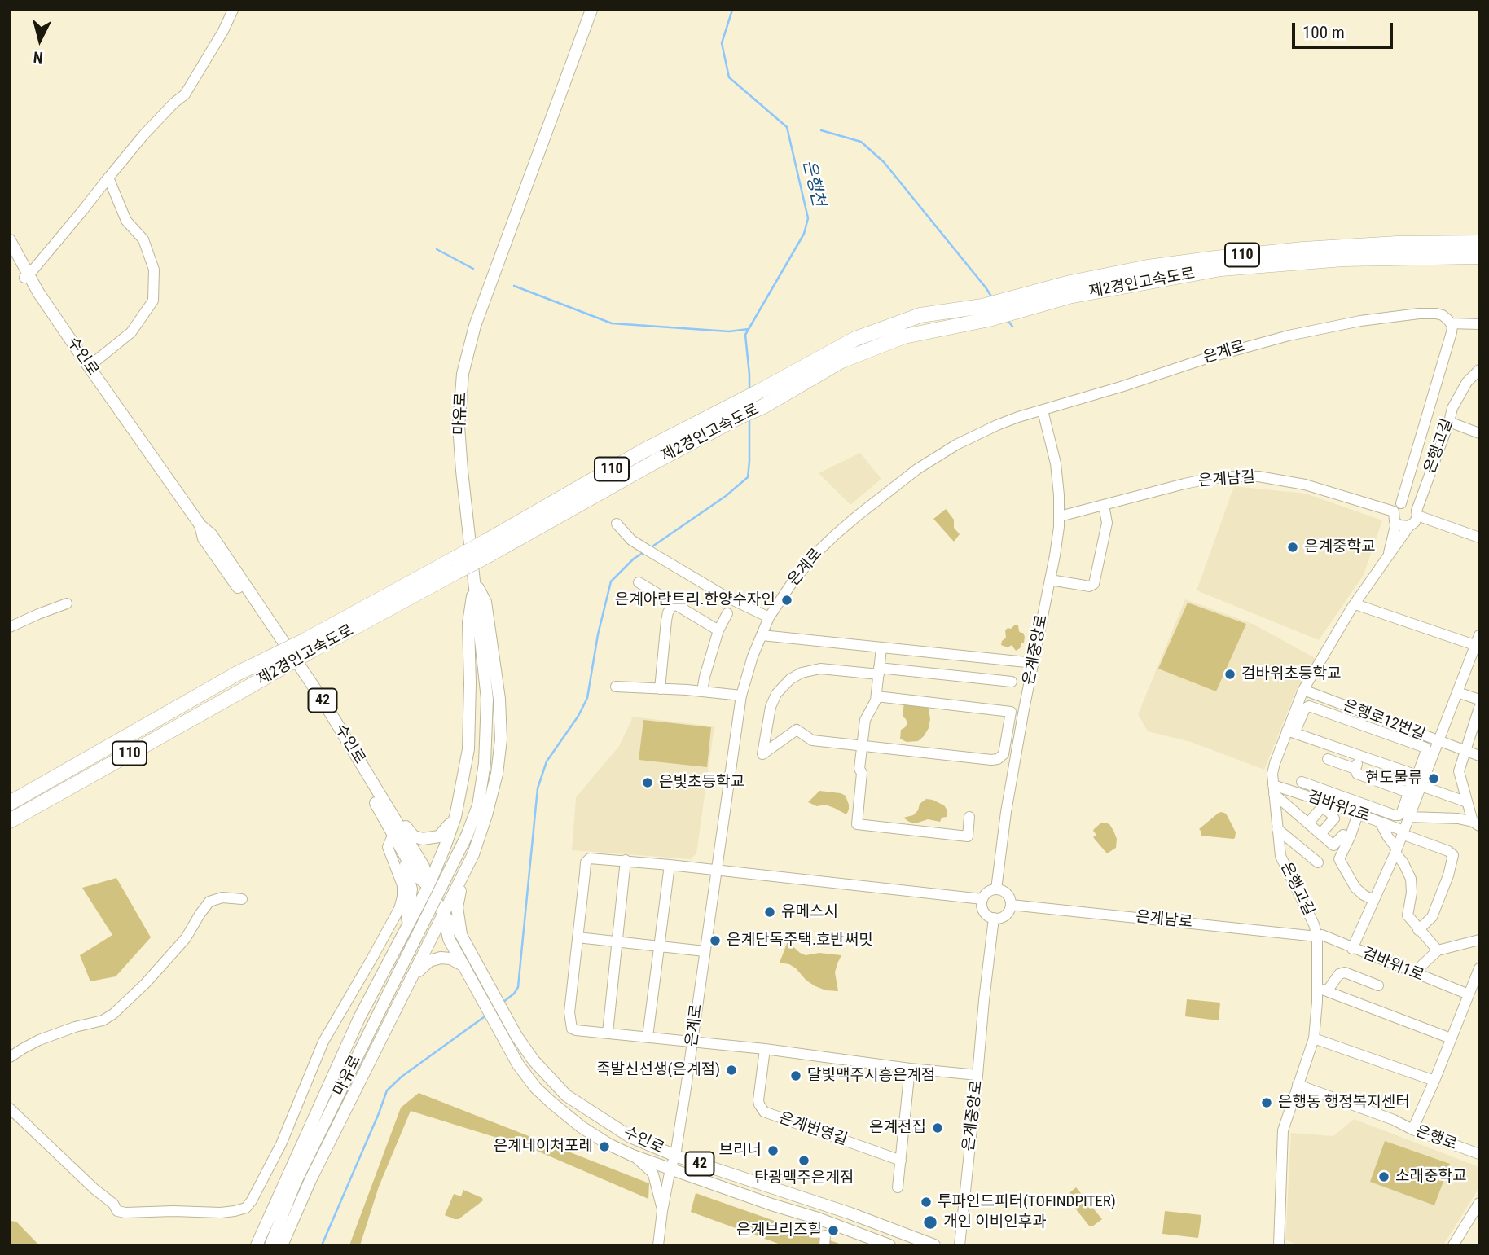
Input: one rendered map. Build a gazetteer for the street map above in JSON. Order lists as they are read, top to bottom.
{
  "streets": {
    "highway": ["110", "제2경인고속도로"],
    "main road": ["수인로", "마유로", "42"],
    "street": [
      "은계로",
      "은행고길",
      "은계남길",
      "은계중앙로",
      "은행로12번길",
      "검바위2로",
      "은계남로",
      "검바위1로",
      "은계번영길",
      "은행로"
    ]
  },
  "crossings": [
    ["은계로", "수인로"],
    ["은계로", "은계중앙로"],
    ["은행고길", "은계남길"],
    ["은행고길", "은행로12번길"],
    ["은행고길", "검바위2로"],
    ["은행고길", "은계남로"],
    ["은행고길", "검바위1로"],
    ["은행고길", "은행로"],
    ["은계남길", "은계중앙로"],
    ["은계중앙로", "은계남로"],
    ["검바위2로", "검바위1로"],
    ["은계남로", "검바위1로"]
  ],
  "water": ["은행천"],
  "places": [
    "은계중학교",
    "은계아란트리.한양수자인",
    "검바위초등학교",
    "현도물류",
    "은빛초등학교",
    "유메스시",
    "은계단독주택.호반써밋",
    "족발신선생(은계점)",
    "달빛맥주시흥은계점",
    "은행동 행정복지센터",
    "은계전집",
    "은계네이처포레",
    "브리너",
    "탄광맥주은계점",
    "소래중학교",
    "투파인드피터(TOFINDPITER)",
    "개인 이비인후과",
    "은계브리즈힐"
  ],
  "scale_bar": "100 m",
  "north": "bottom"
}
